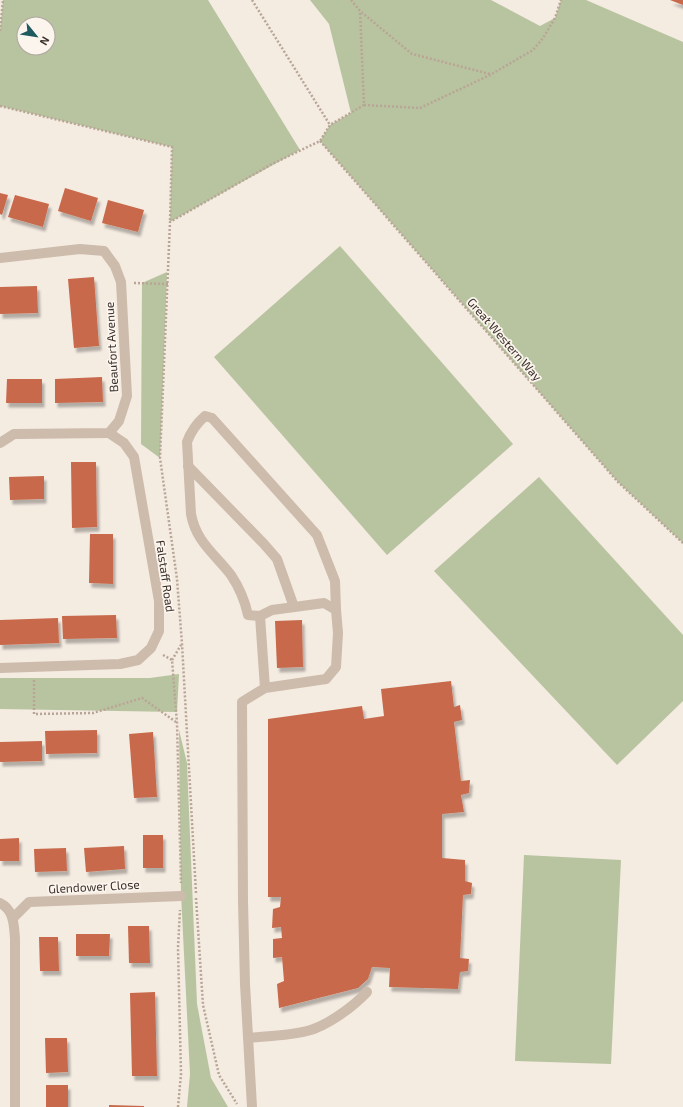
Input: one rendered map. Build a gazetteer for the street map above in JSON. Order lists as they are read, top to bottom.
{
  "streets": {
    "street": ["Beaufort Avenue", "Falstaff Road", "Glendower Close"],
    "path": ["Great Western Way"]
  },
  "crossings": [
    ["Beaufort Avenue", "Falstaff Road"]
  ],
  "north": "bottom right"
}
